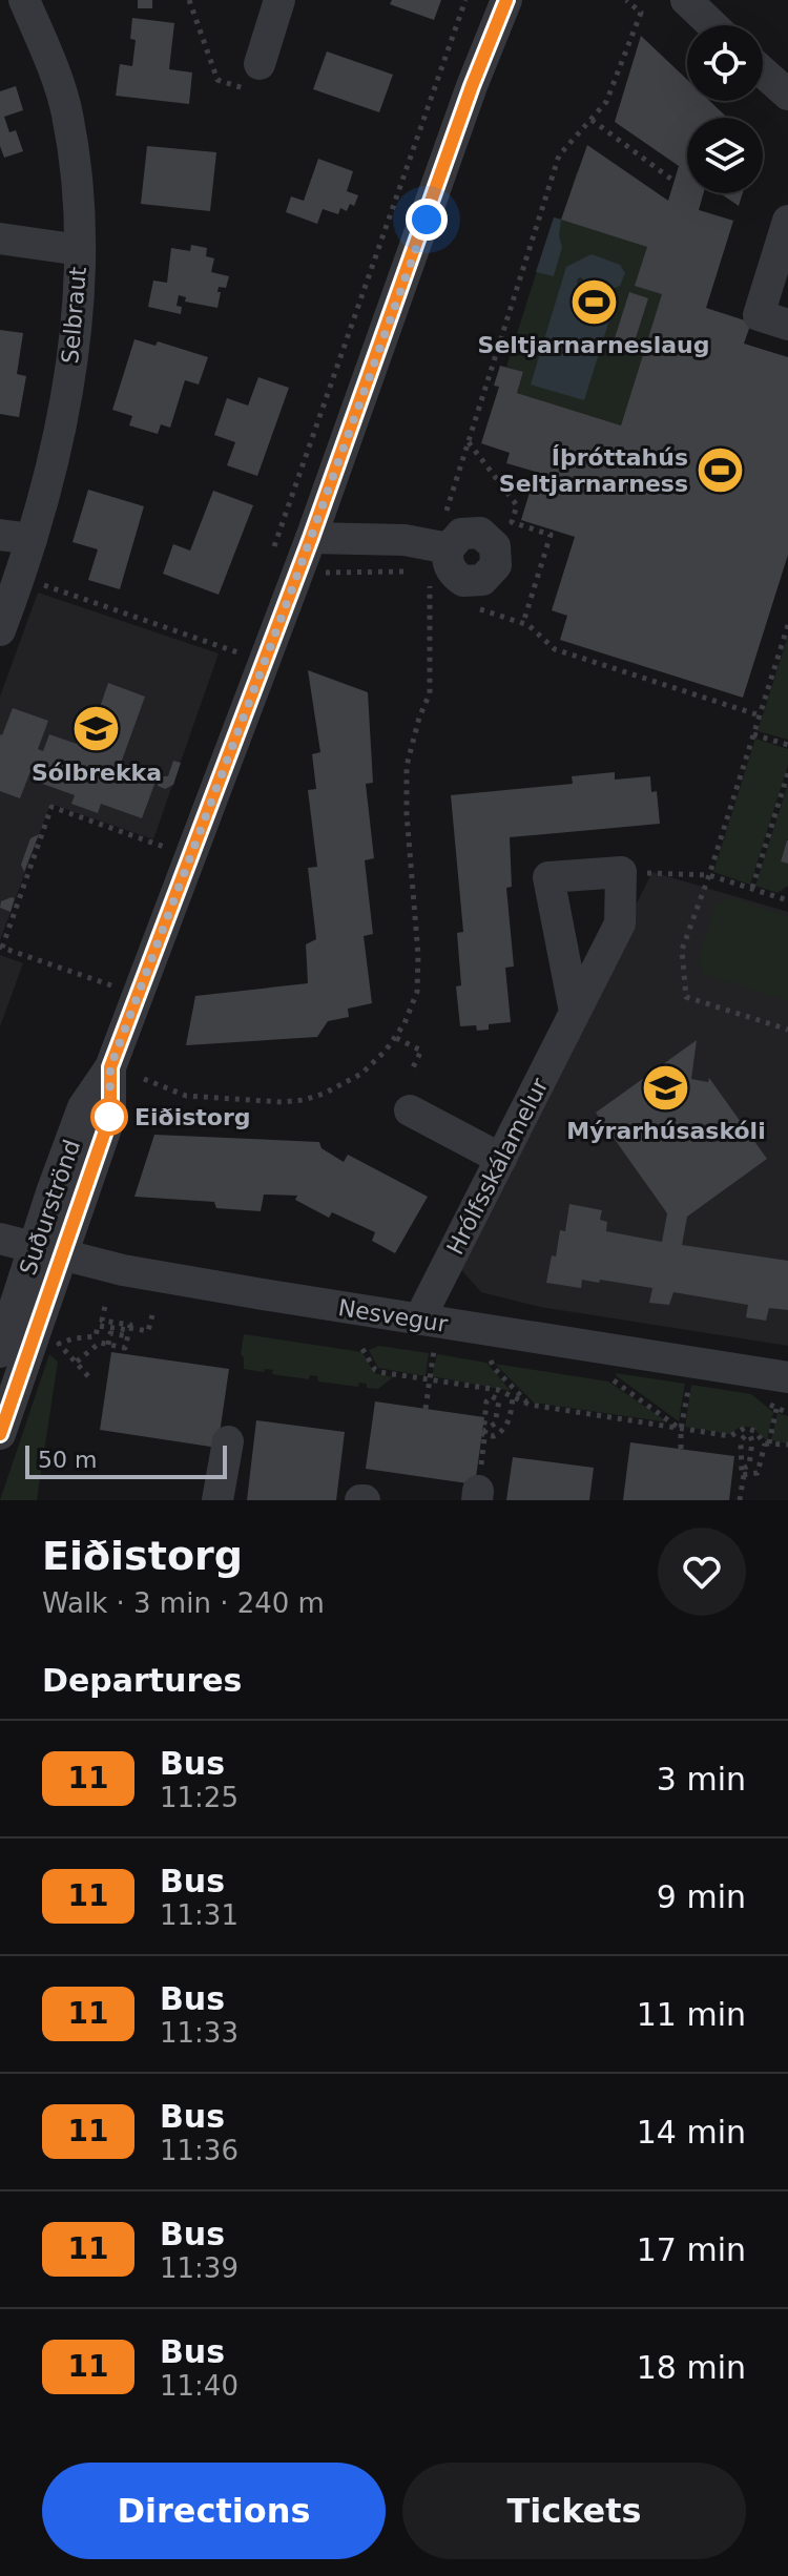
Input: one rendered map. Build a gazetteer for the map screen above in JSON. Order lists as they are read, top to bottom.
{
  "streets": {
    "street": [
      "Selbraut",
      "Hrólfsskálamelur",
      "Suðurströnd",
      "Nesvegur"
    ]
  },
  "crossings": [
    ["Hrólfsskálamelur", "Nesvegur"],
    ["Suðurströnd", "Nesvegur"]
  ],
  "places": {
    "sports": ["Seltjarnarneslaug", "Íþróttahús Seltjarnarness"],
    "school or university": ["Sólbrekka", "Mýrarhúsaskóli"],
    "other": ["Eiðistorg"]
  },
  "lines": ["bus line 11"],
  "scale_bar": "50 m",
  "page": {
    "scale": "50 m",
    "heading": [
      ["Eiðistorg", "Walk · 3 min · 240 m"],
      "Departures"
    ],
    "list": [
      {
        "mark": "11",
        "name": "Bus",
        "note": "11:25",
        "value": "3 min"
      },
      {
        "mark": "11",
        "name": "Bus",
        "note": "11:31",
        "value": "9 min"
      },
      {
        "mark": "11",
        "name": "Bus",
        "note": "11:33",
        "value": "11 min"
      },
      {
        "mark": "11",
        "name": "Bus",
        "note": "11:36",
        "value": "14 min"
      },
      {
        "mark": "11",
        "name": "Bus",
        "note": "11:39",
        "value": "17 min"
      },
      {
        "mark": "11",
        "name": "Bus",
        "note": "11:40",
        "value": "18 min"
      }
    ],
    "buttons": ["Directions", "Tickets"]
  }
}
